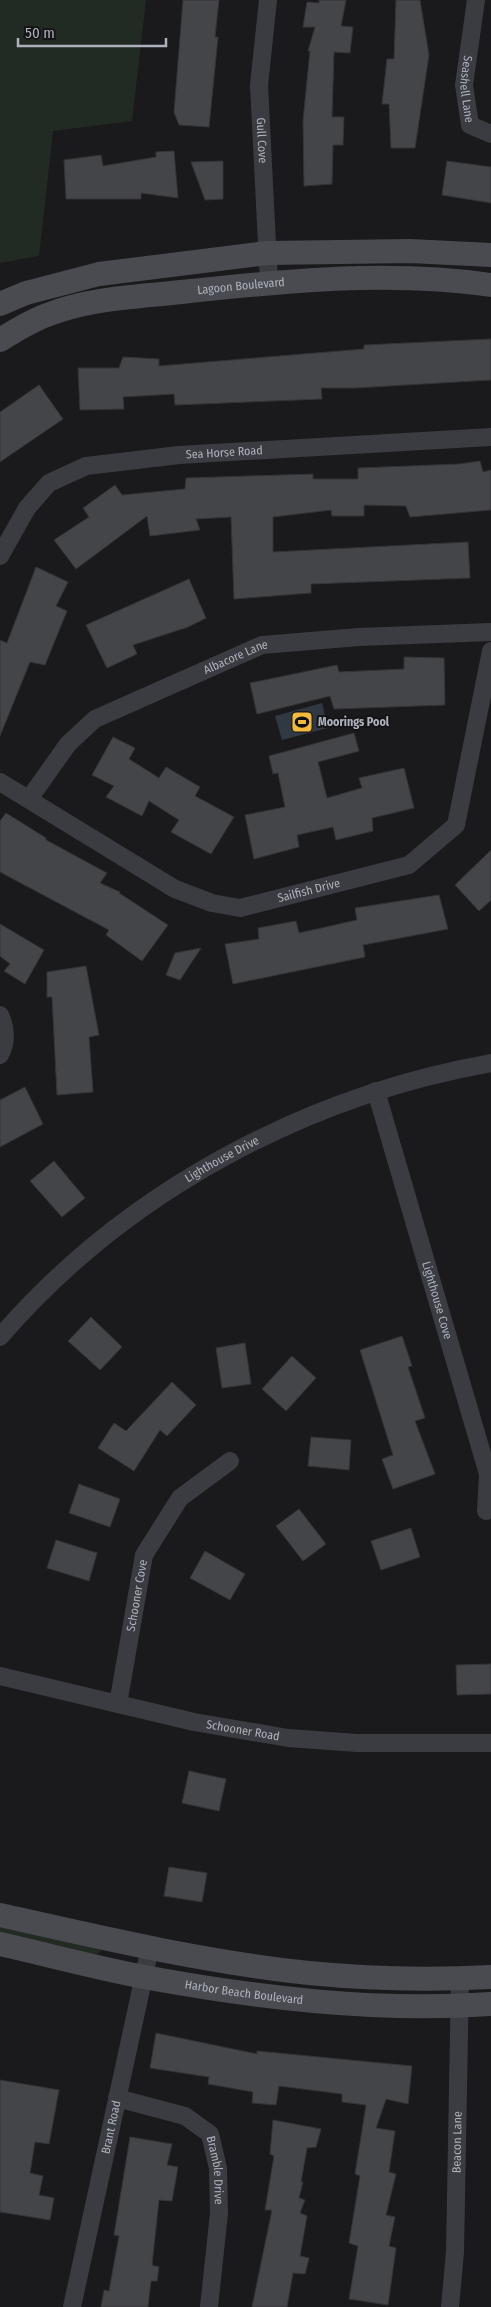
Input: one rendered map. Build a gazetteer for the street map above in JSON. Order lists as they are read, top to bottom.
{
  "streets": {
    "street": [
      "Seashell Lane",
      "Gull Cove",
      "Lagoon Boulevard",
      "Sea Horse Road",
      "Albacore Lane",
      "Sailfish Drive",
      "Lighthouse Drive",
      "Lighthouse Cove",
      "Schooner Cove",
      "Schooner Road",
      "Harbor Beach Boulevard",
      "Brant Road",
      "Beacon Lane",
      "Bramble Drive"
    ]
  },
  "crossings": [
    ["Gull Cove", "Lagoon Boulevard"],
    ["Albacore Lane", "Sailfish Drive"],
    ["Lighthouse Drive", "Lighthouse Cove"],
    ["Schooner Cove", "Schooner Road"],
    ["Harbor Beach Boulevard", "Brant Road"],
    ["Harbor Beach Boulevard", "Beacon Lane"],
    ["Brant Road", "Bramble Drive"]
  ],
  "places": {
    "sports": ["Moorings Pool"]
  },
  "scale_bar": "50 m"
}
